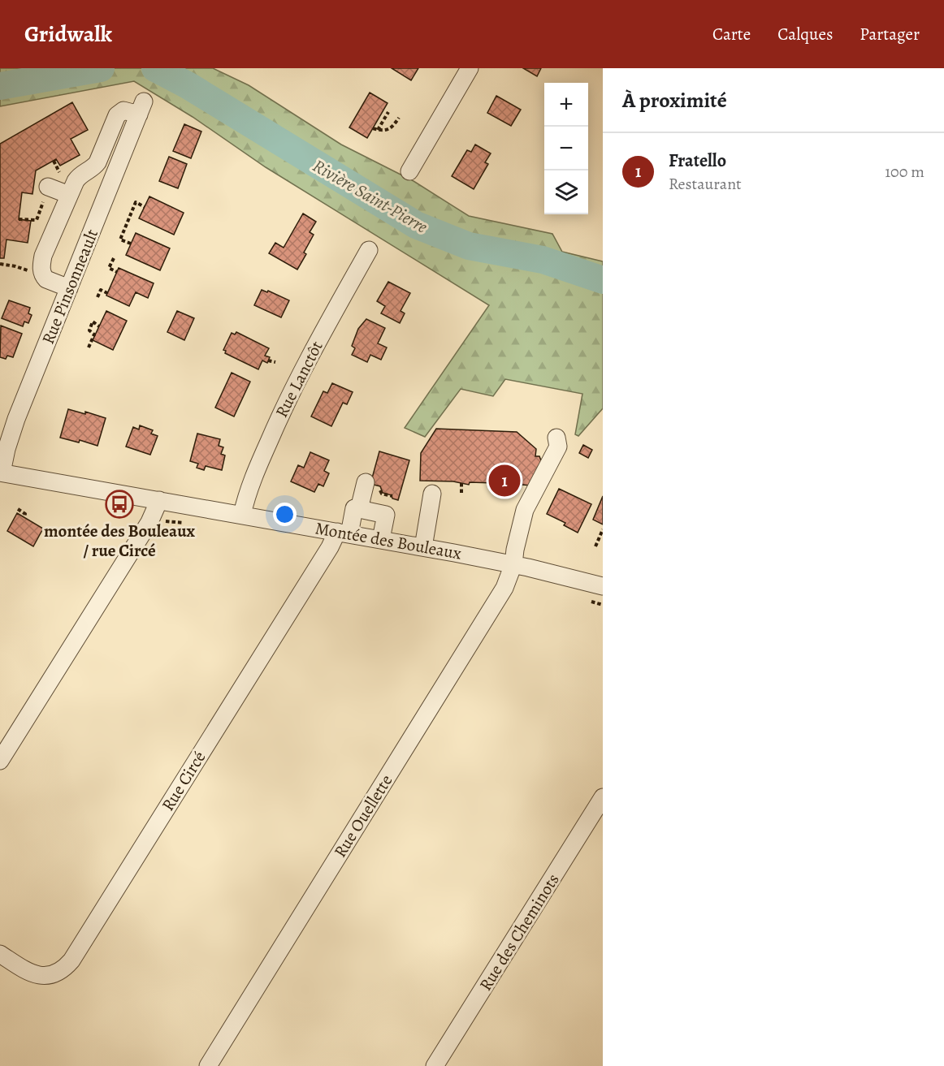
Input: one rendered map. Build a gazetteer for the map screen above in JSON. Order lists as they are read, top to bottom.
{
  "streets": {
    "street": [
      "Rue Pinsonneault",
      "Rue Lanctôt",
      "Montée des Bouleaux",
      "Rue Circé",
      "Rue Ouellette",
      "Rue des Cheminots"
    ]
  },
  "crossings": [
    ["Rue Pinsonneault", "Montée des Bouleaux"],
    ["Rue Lanctôt", "Montée des Bouleaux"],
    ["Montée des Bouleaux", "Rue Circé"],
    ["Montée des Bouleaux", "Rue Ouellette"]
  ],
  "water": ["Rivière Saint-Pierre"],
  "places": {
    "bus stop": ["montée des Bouleaux / rue Circé"]
  },
  "page": {
    "header": "Gridwalk",
    "nav": ["Carte", "Calques", "Partager"],
    "heading": "À proximité",
    "map_buttons": ["+", "−"],
    "list": [
      {
        "mark": "1",
        "name": "Fratello",
        "note": "Restaurant",
        "value": "100 m"
      }
    ],
    "pins": "1"
  }
}
